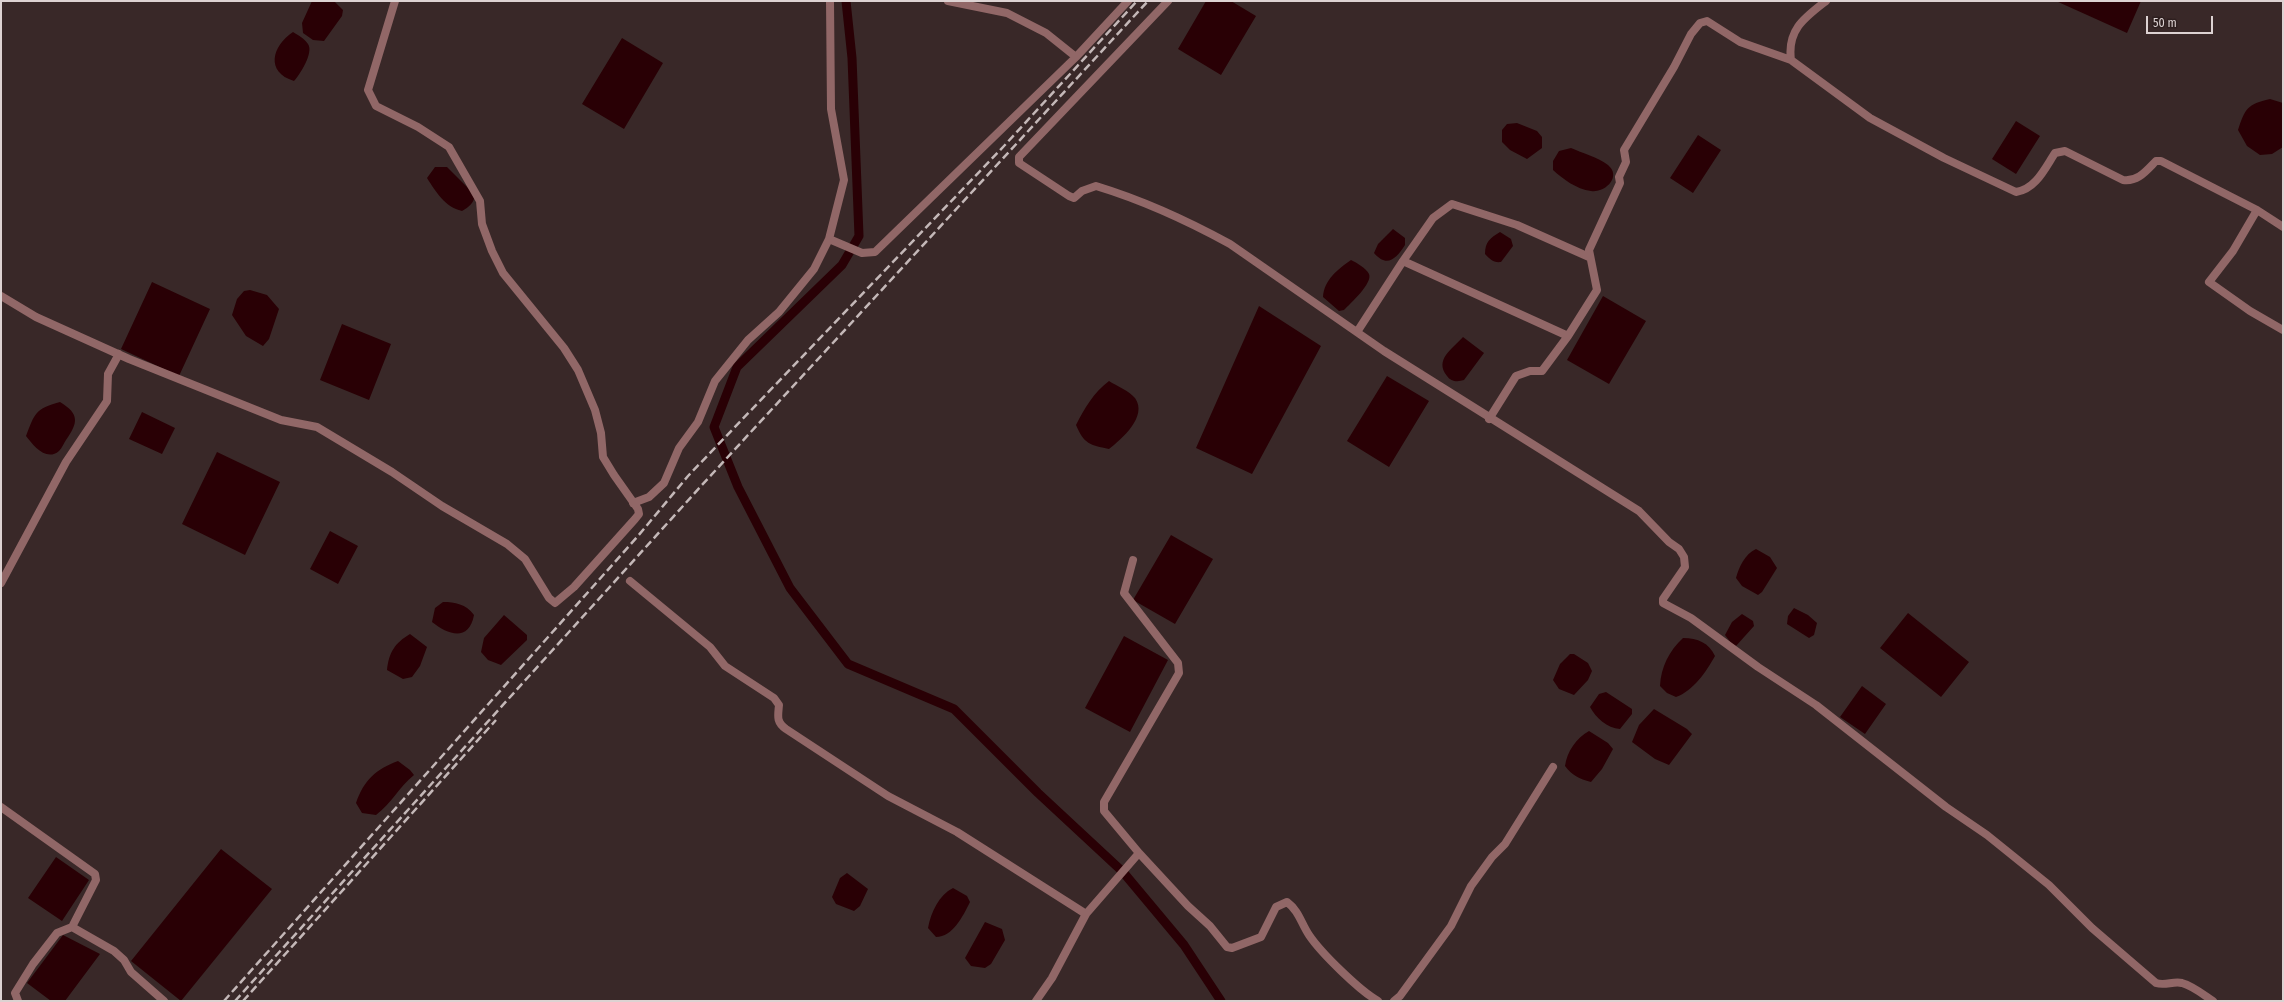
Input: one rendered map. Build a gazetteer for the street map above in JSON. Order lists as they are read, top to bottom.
{
  "scale_bar": "50 m"
}
